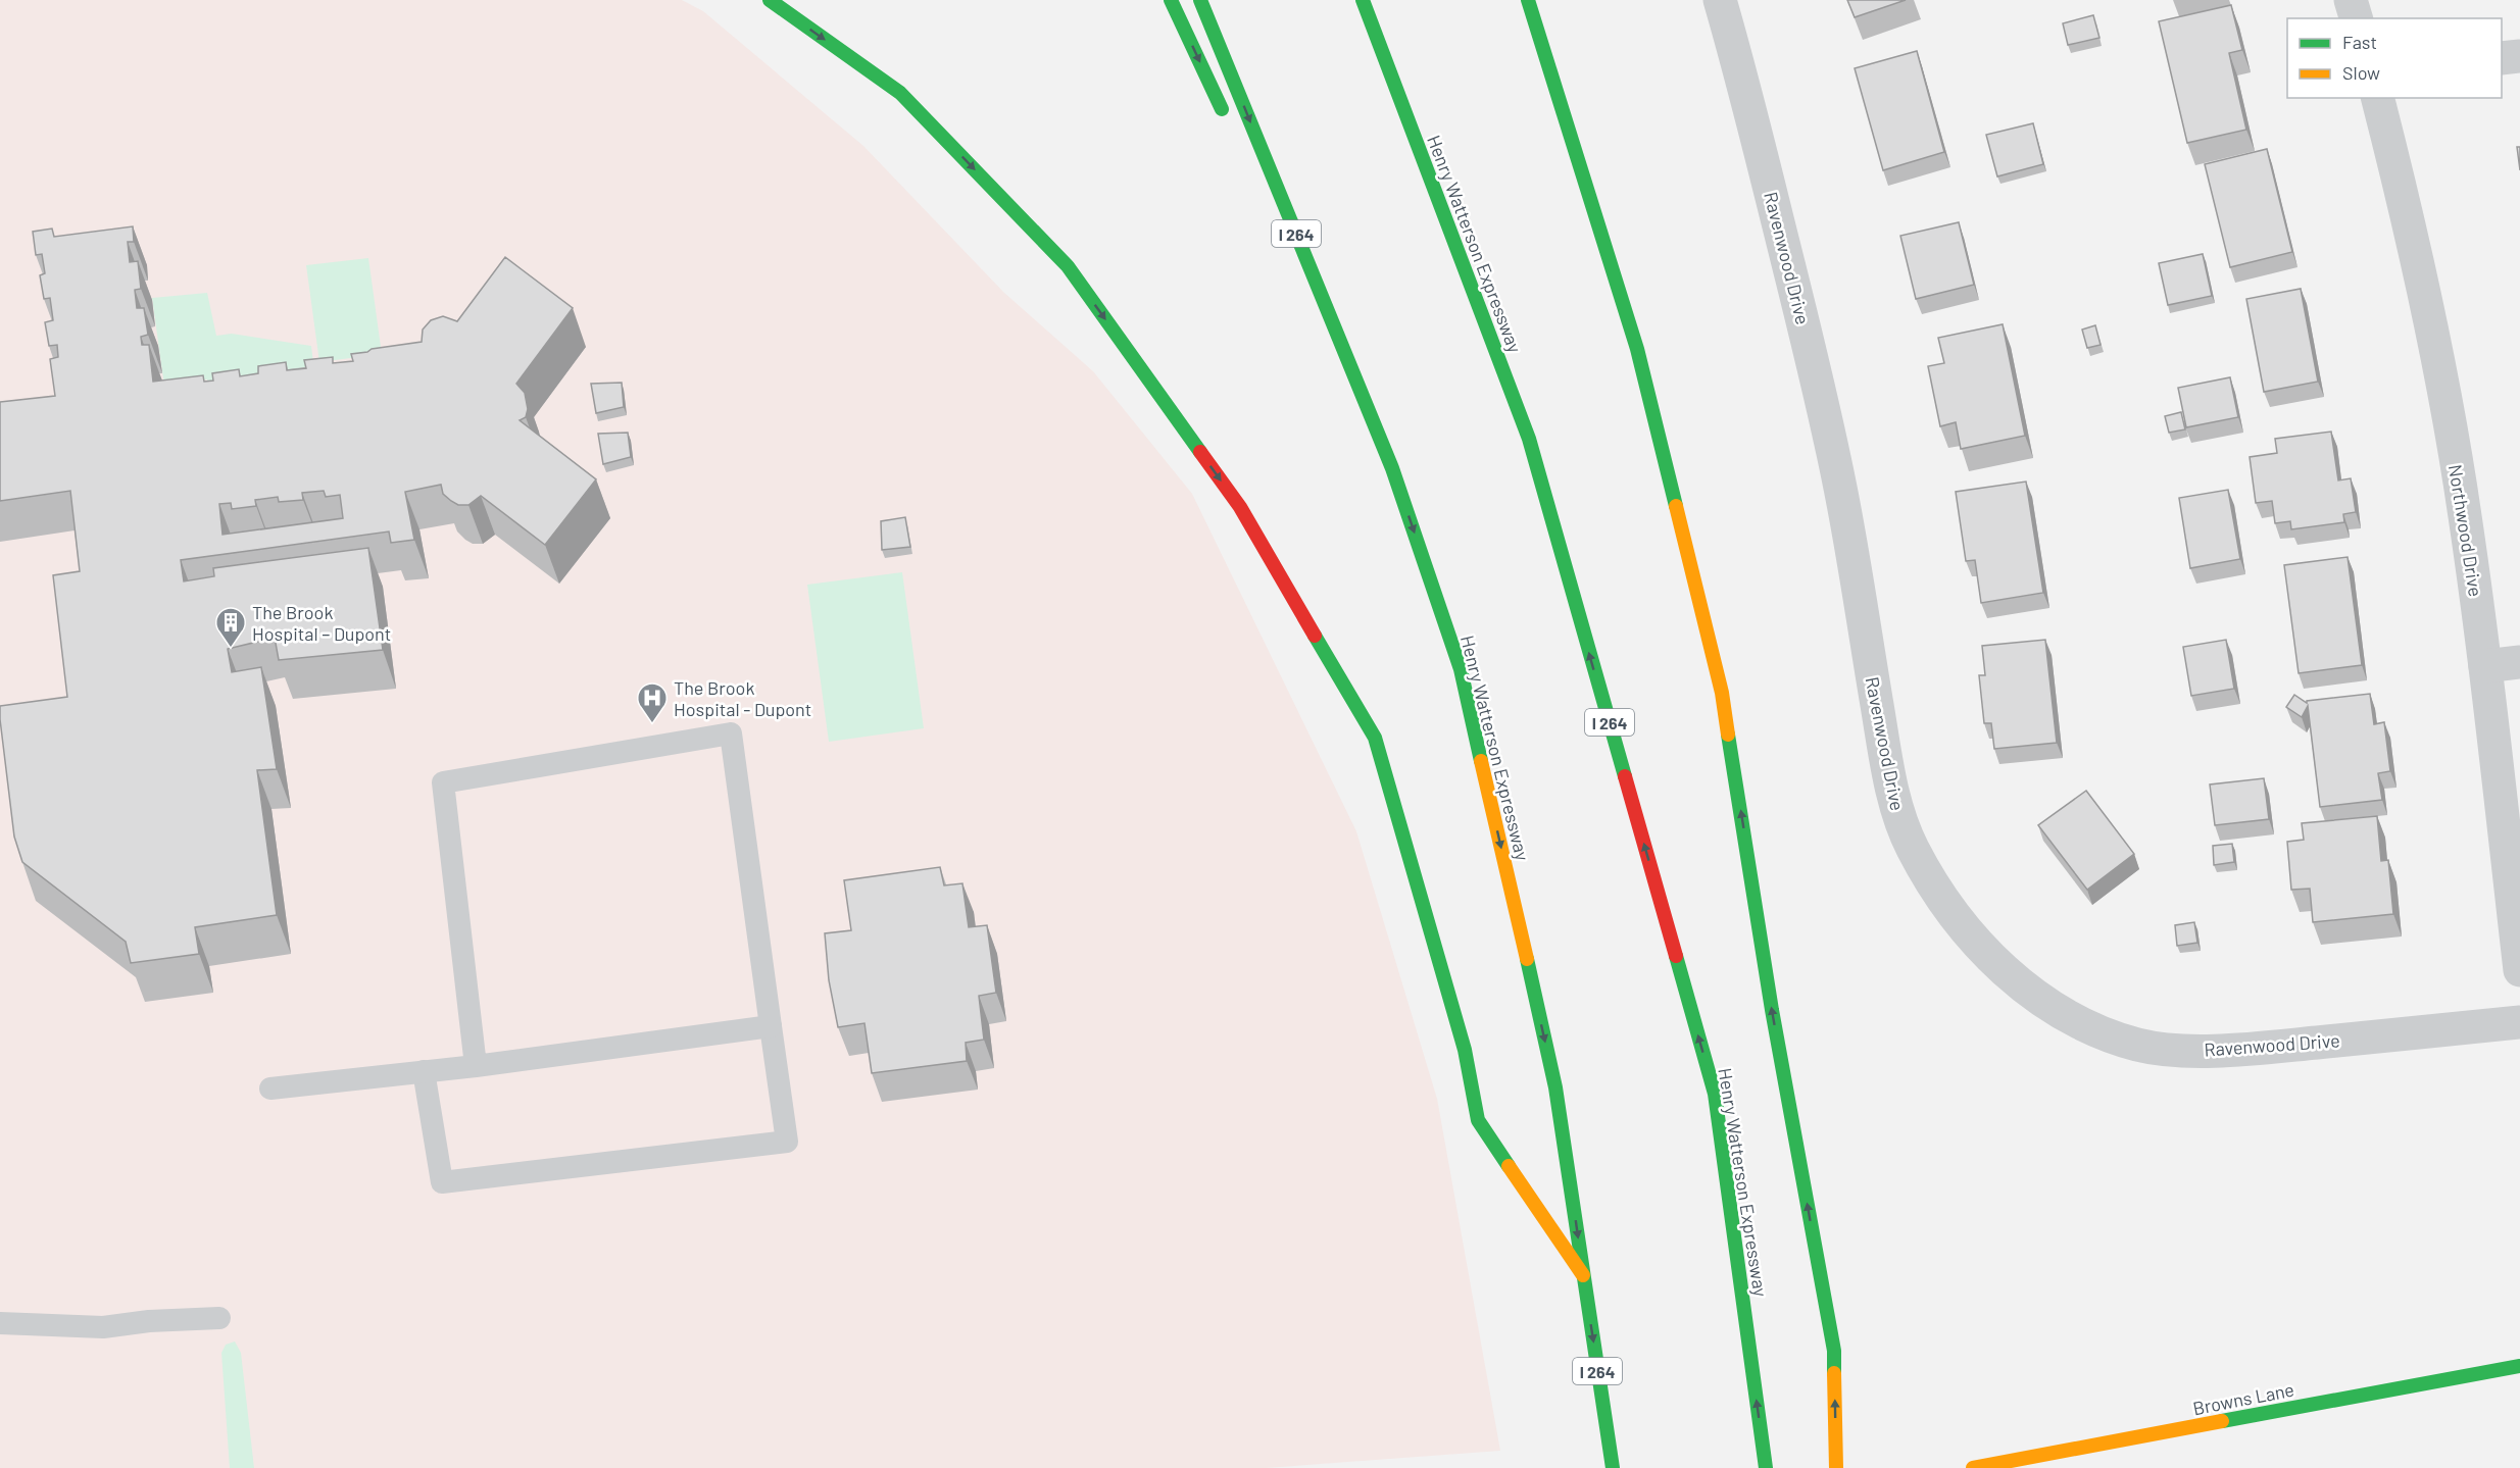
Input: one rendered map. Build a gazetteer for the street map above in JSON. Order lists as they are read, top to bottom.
{
  "streets": {
    "main road": ["I 264", "Henry Watterson Expressway", "Browns Lane"],
    "street": ["Ravenwood Drive", "Northwood Drive"]
  },
  "places": {
    "building": ["The Brook Hospital – Dupont"],
    "hospital": ["The Brook Hospital - Dupont"]
  },
  "legend": ["Fast", "Slow"]
}
